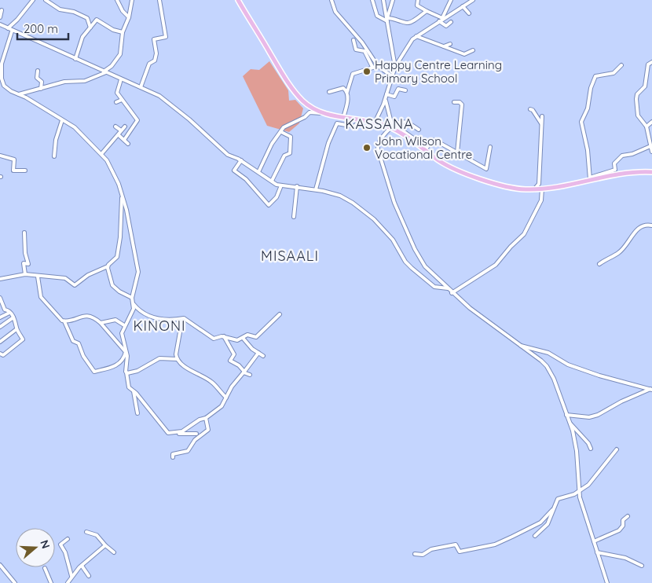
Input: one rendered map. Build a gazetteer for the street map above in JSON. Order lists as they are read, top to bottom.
{
  "districts": ["KASSANA", "MISAALI", "KINONI"],
  "places": ["Happy Centre Learning Primary School", "John Wilson Vocational Centre"],
  "scale_bar": "200 m",
  "north": "right"
}
